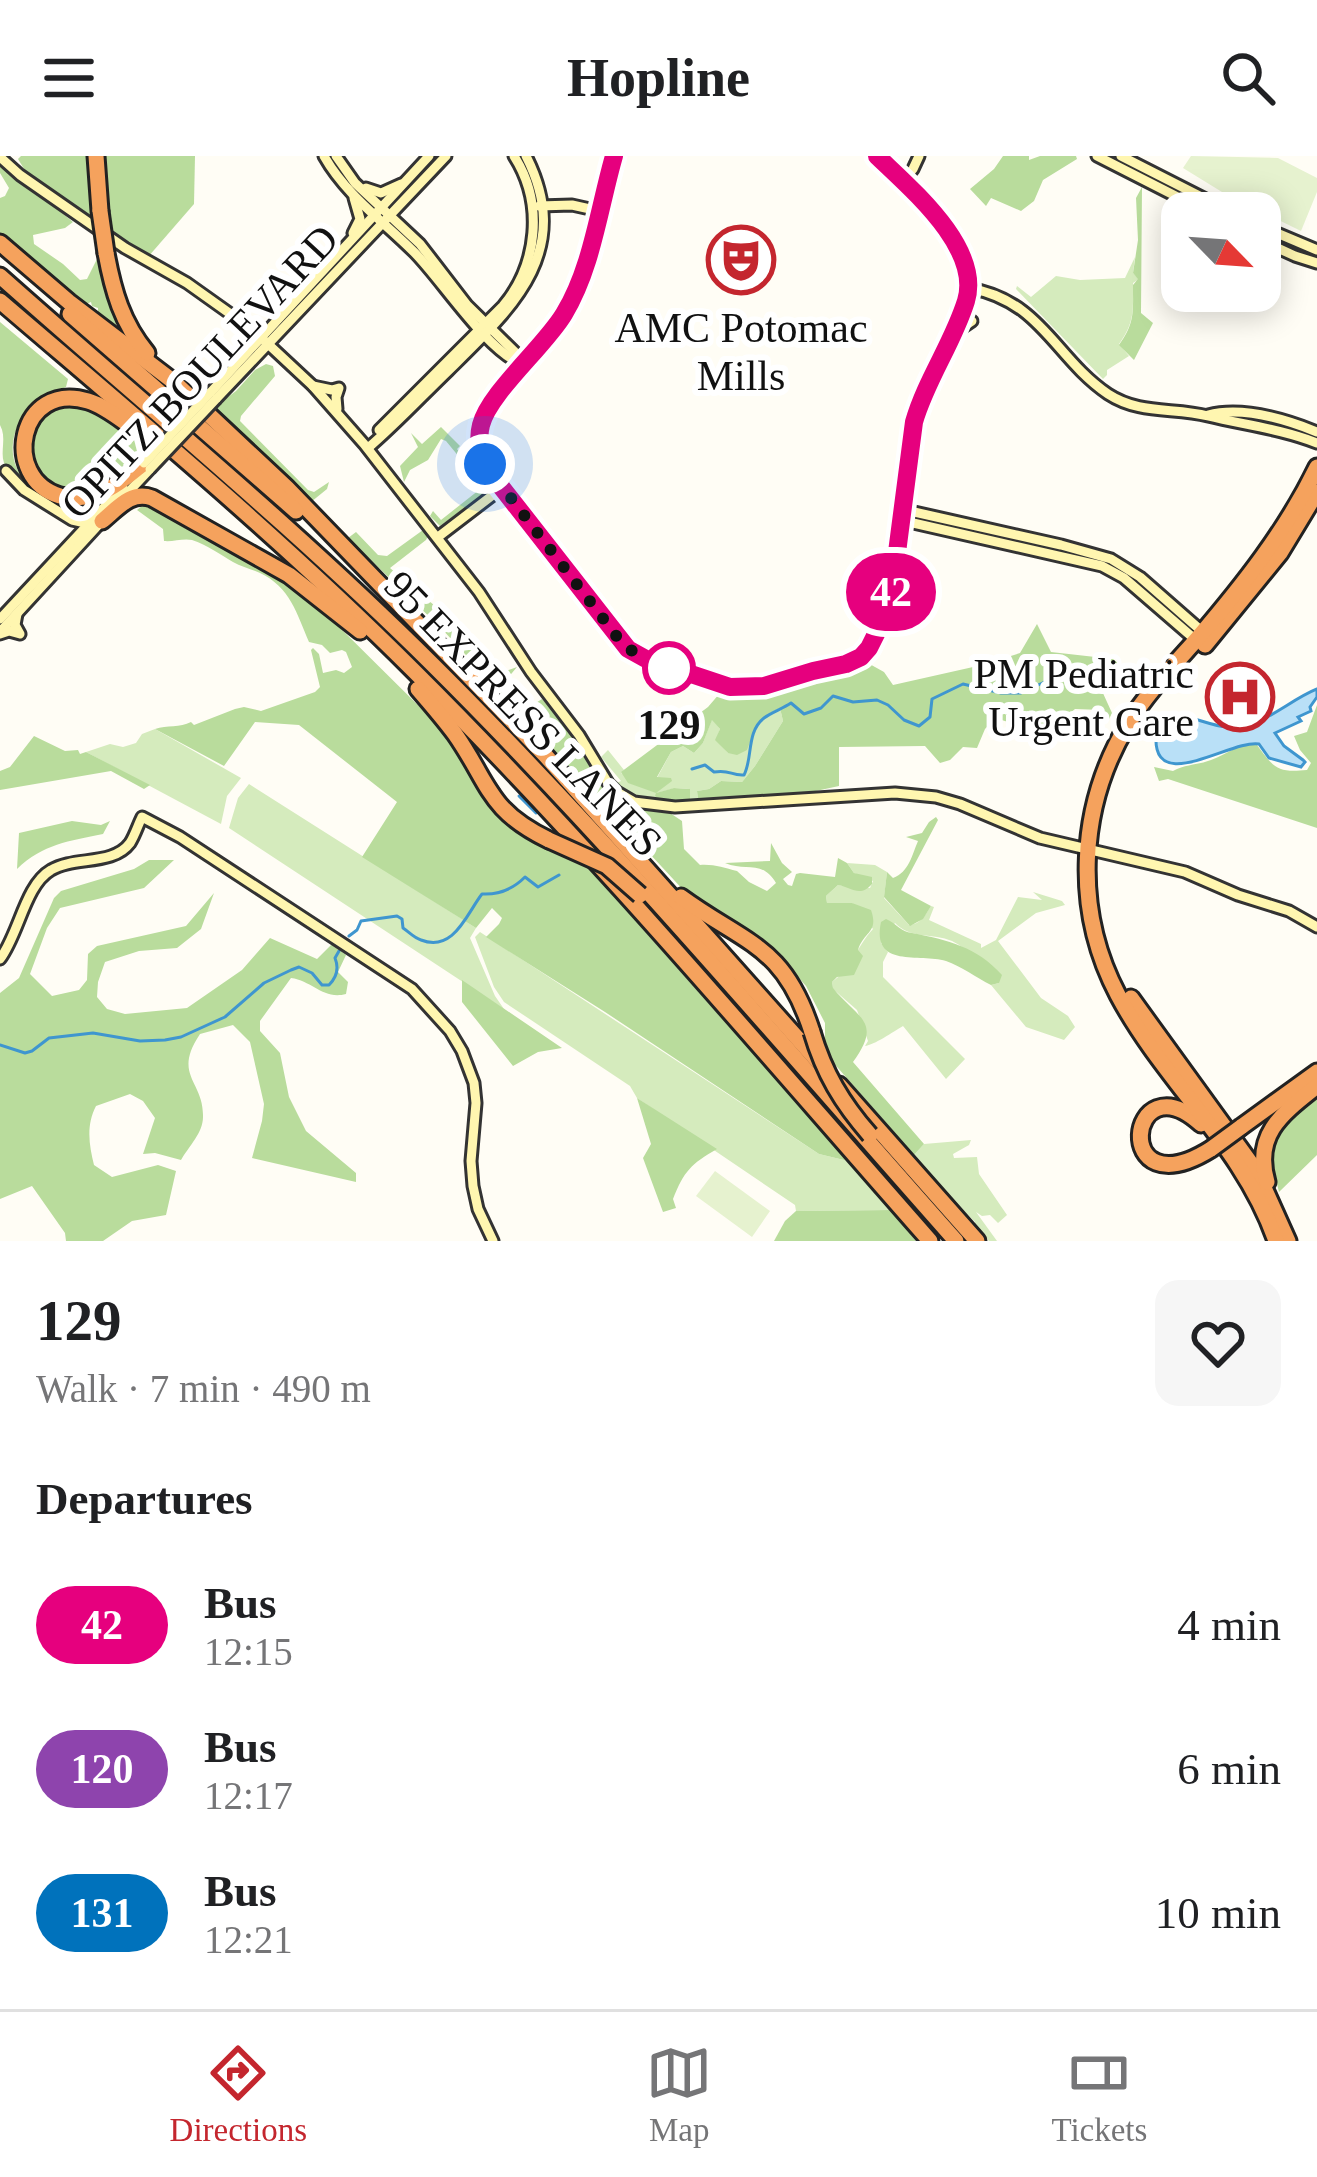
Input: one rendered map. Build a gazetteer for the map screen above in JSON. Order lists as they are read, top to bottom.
{
  "streets": {
    "highway": ["95 EXPRESS LANES"],
    "street": ["OPITZ BOULEVARD"]
  },
  "places": {
    "theatre": ["AMC Potomac Mills"],
    "other": ["129"],
    "hospital": ["PM Pediatric Urgent Care"]
  },
  "lines": ["bus line 42"],
  "north": "bottom right",
  "page": {
    "header": "Hopline",
    "on_map": "42",
    "heading": [
      ["129", "Walk · 7 min · 490 m"],
      "Departures"
    ],
    "list": [
      {
        "mark": "42",
        "name": "Bus",
        "note": "12:15",
        "value": "4 min"
      },
      {
        "mark": "120",
        "name": "Bus",
        "note": "12:17",
        "value": "6 min"
      },
      {
        "mark": "131",
        "name": "Bus",
        "note": "12:21",
        "value": "10 min"
      }
    ],
    "tabs": ["Directions", "Map", "Tickets"]
  }
}
